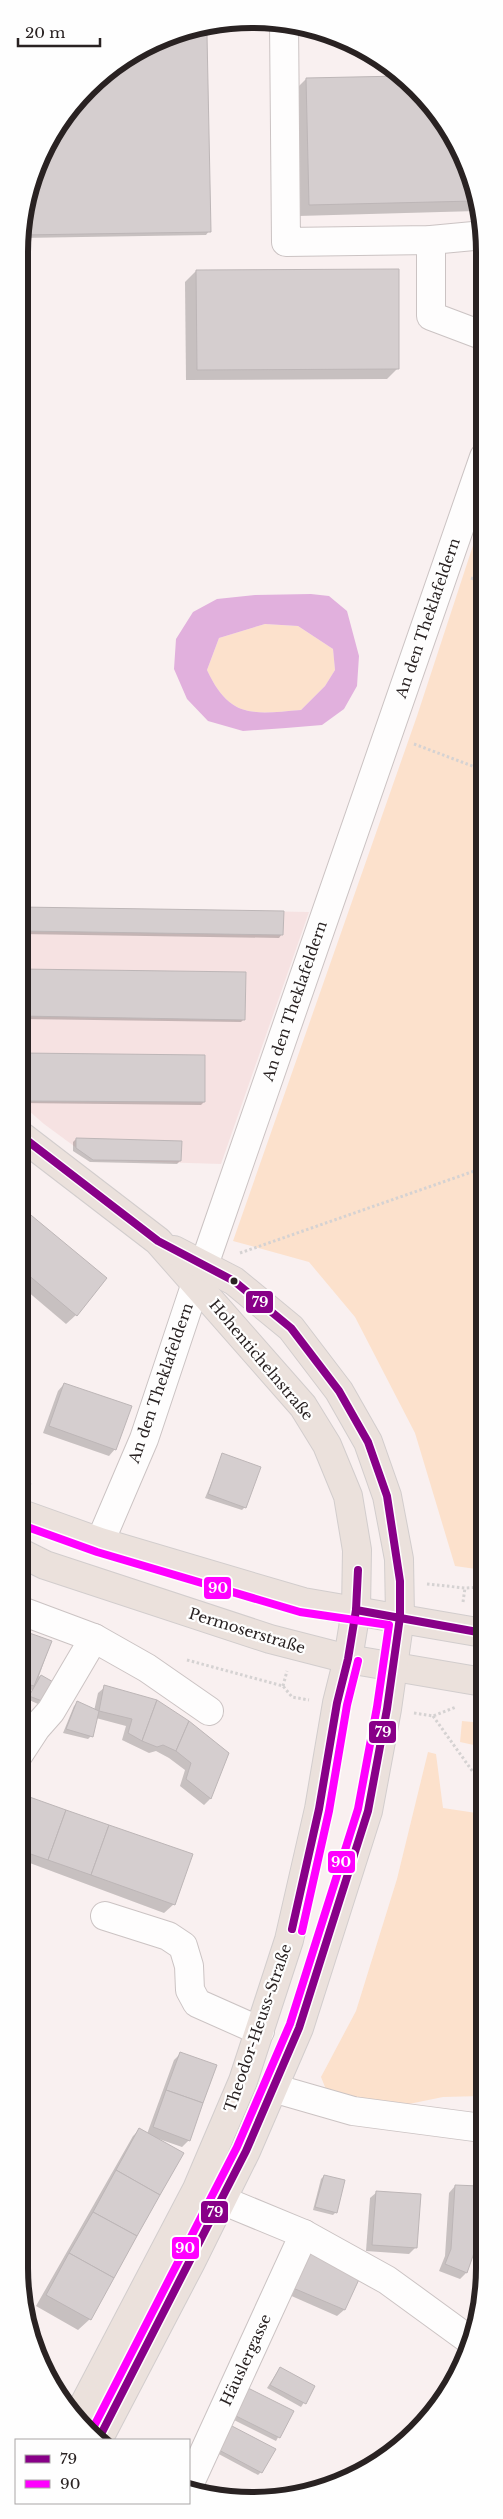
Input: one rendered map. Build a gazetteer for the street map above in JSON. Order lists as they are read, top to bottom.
{
  "streets": {
    "main road": ["Hohentichelnstraße", "Permoserstraße", "Theodor-Heuss-Straße"],
    "street": ["An den Theklafeldern", "Häuslergasse"]
  },
  "crossings": [
    ["An den Theklafeldern", "Hohentichelnstraße"],
    ["Hohentichelnstraße", "Permoserstraße"],
    ["Hohentichelnstraße", "Theodor-Heuss-Straße"],
    ["Permoserstraße", "Theodor-Heuss-Straße"]
  ],
  "lines": ["transit line 79", "transit line 90"],
  "legend": ["79", "90"],
  "scale_bar": "20 m"
}
